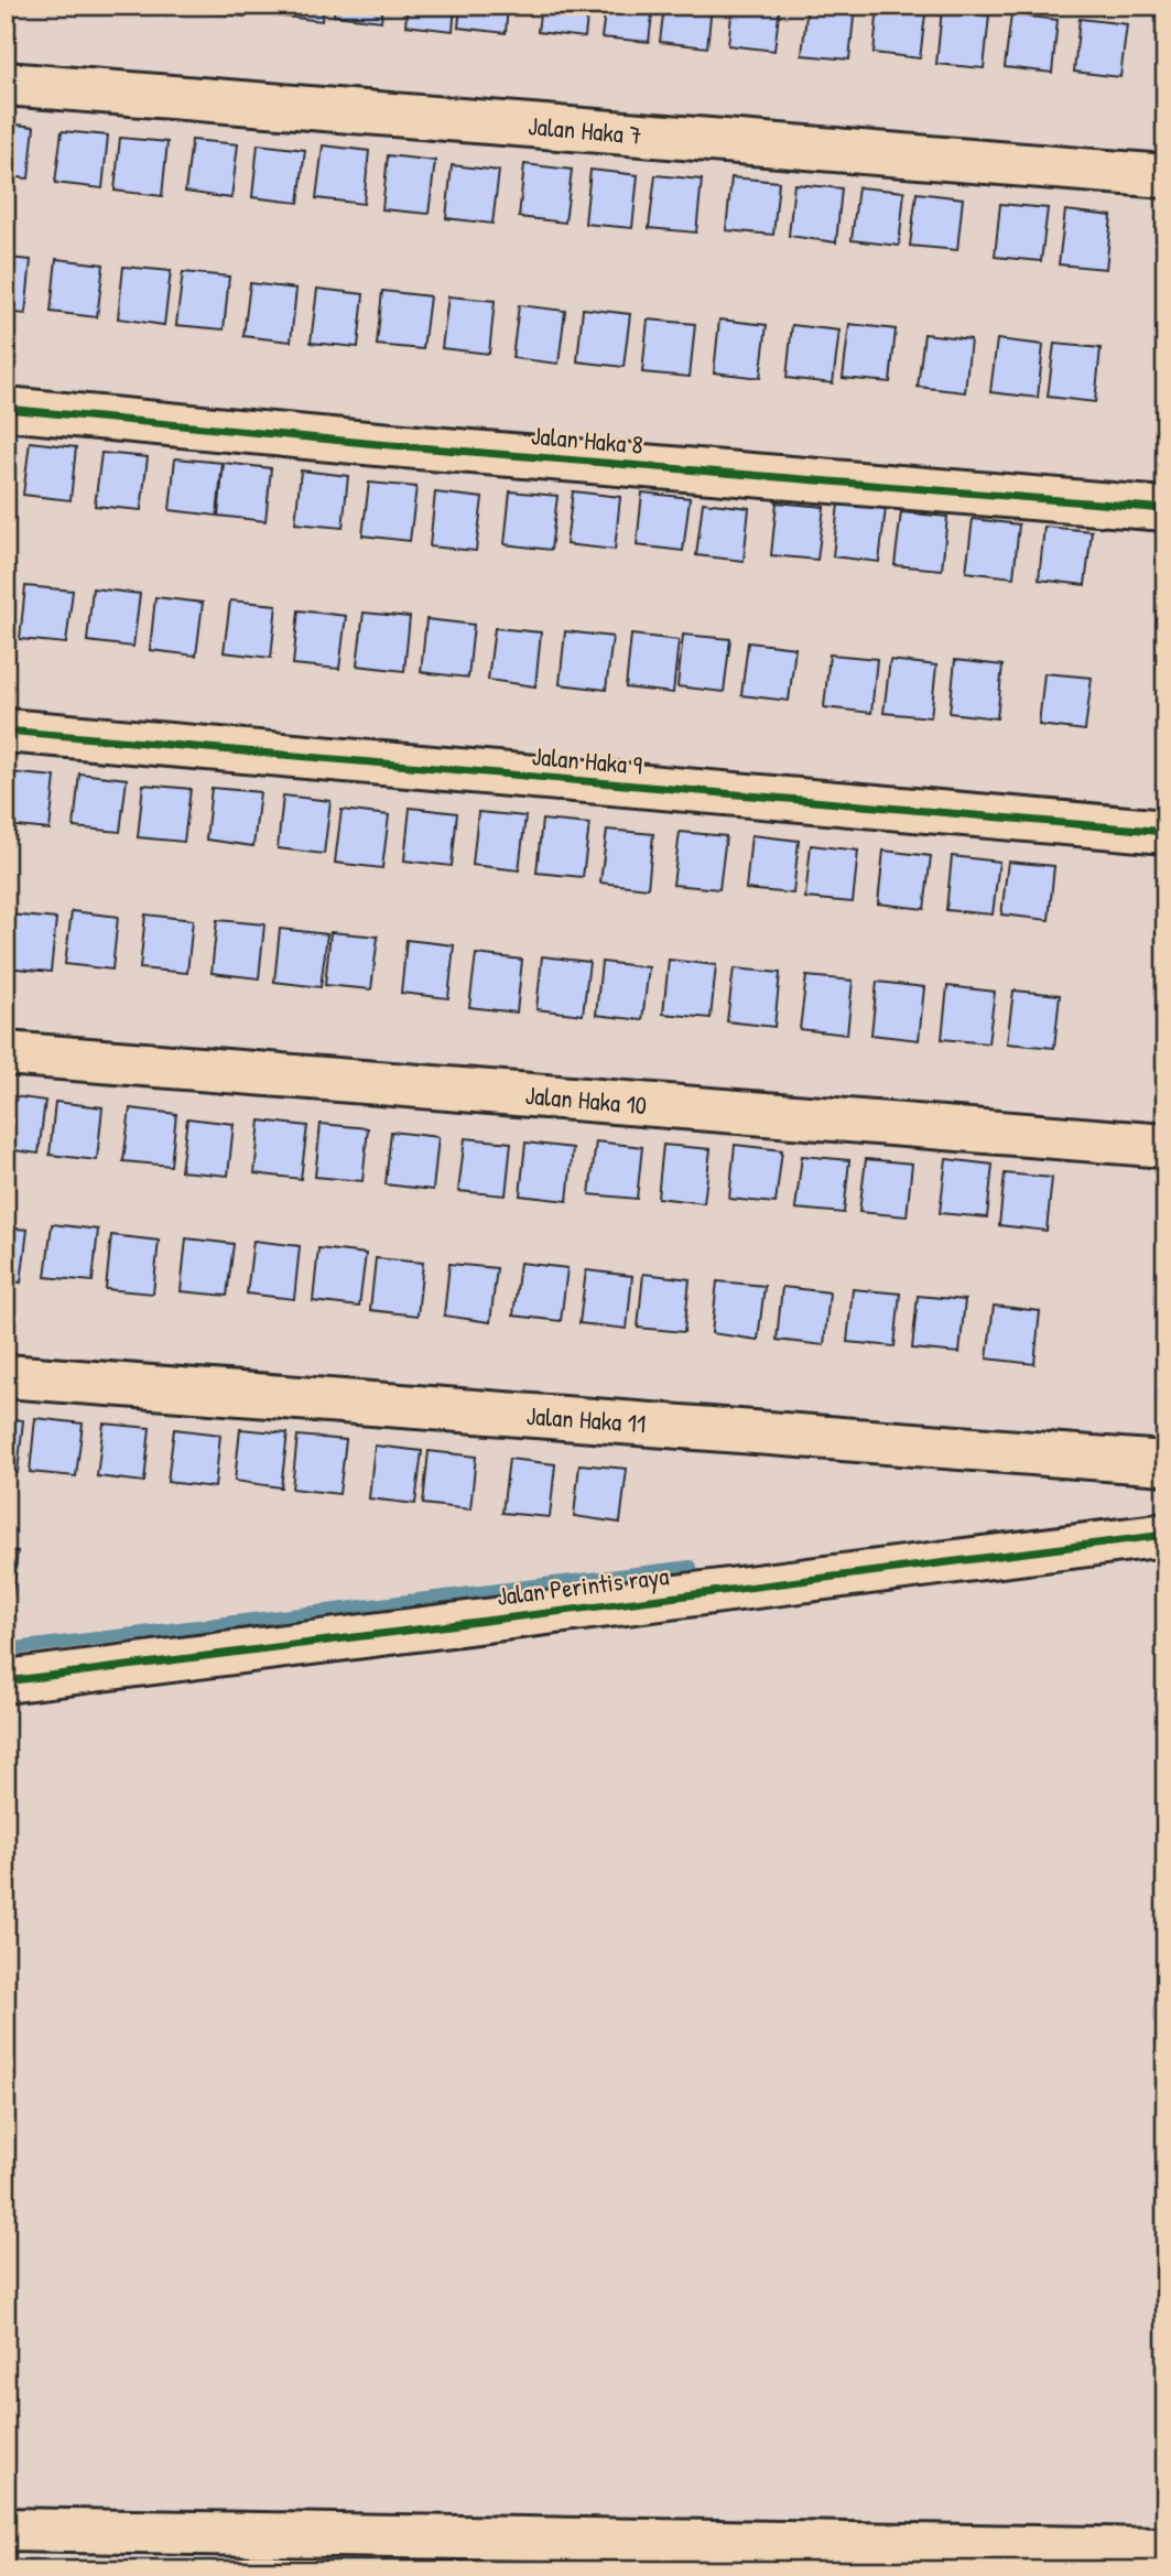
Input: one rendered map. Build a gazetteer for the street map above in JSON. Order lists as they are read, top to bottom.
{
  "streets": {
    "street": [
      "Jalan Haka 7",
      "Jalan Haka 8",
      "Jalan Haka 9",
      "Jalan Haka 10",
      "Jalan Haka 11",
      "Jalan Perintis raya"
    ]
  }
}
